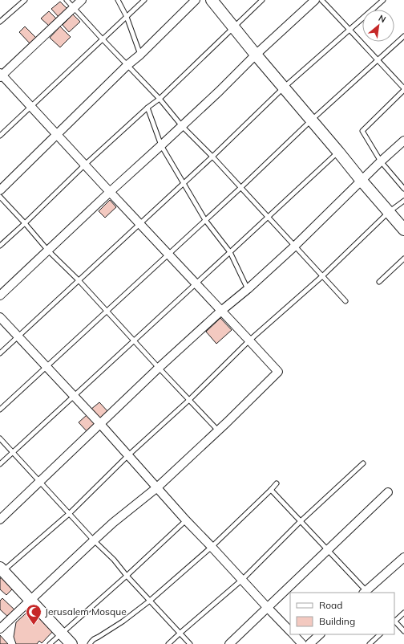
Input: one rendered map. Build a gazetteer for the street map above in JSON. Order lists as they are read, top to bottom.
{
  "places": {
    "mosque": ["Jerusalem Mosque"]
  },
  "legend": ["Road", "Building"],
  "north": "top right"
}
